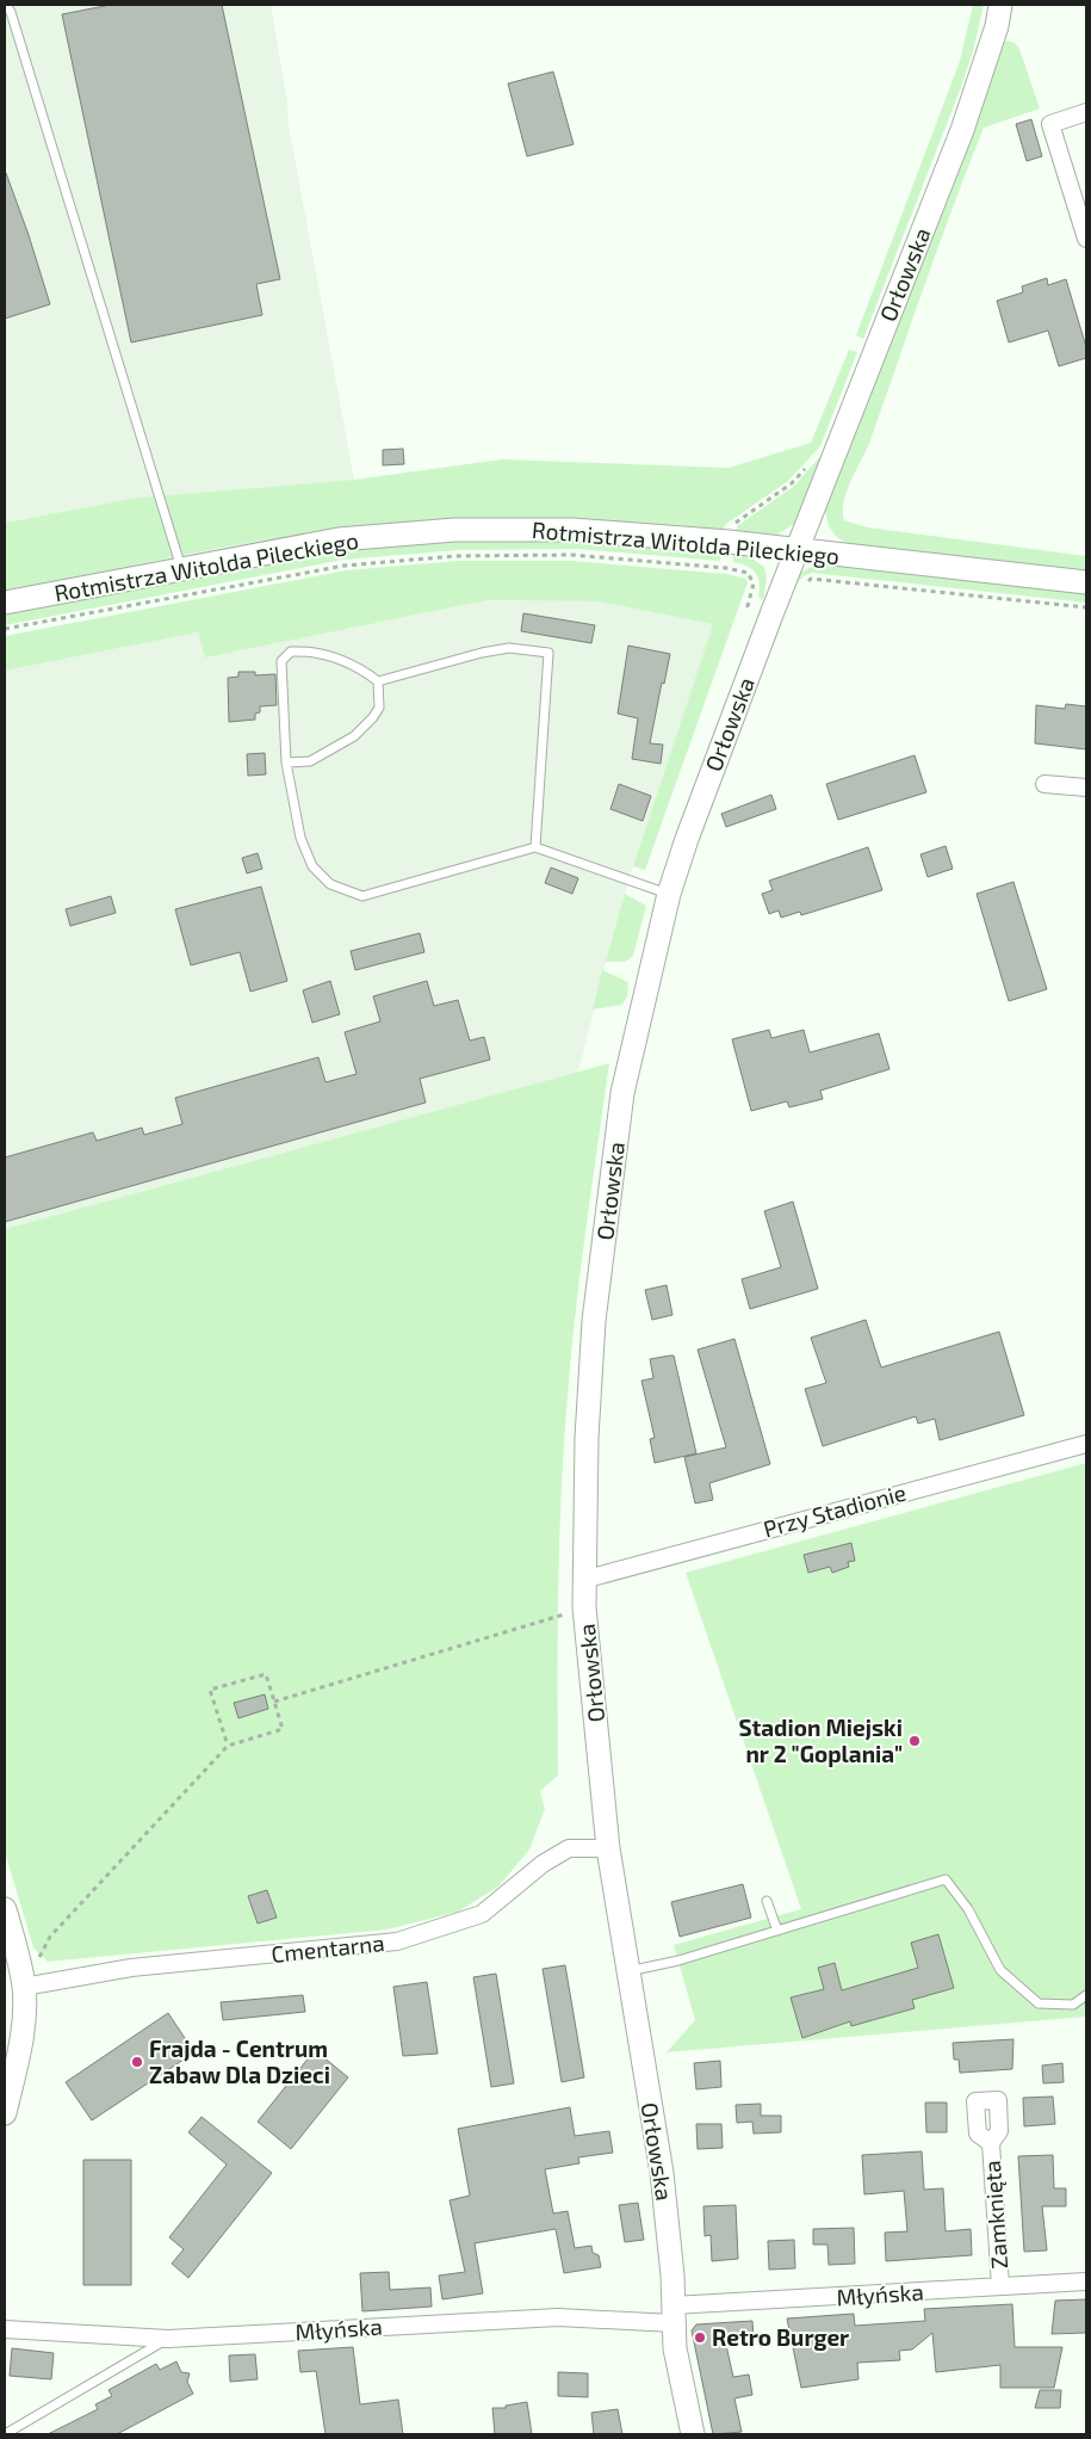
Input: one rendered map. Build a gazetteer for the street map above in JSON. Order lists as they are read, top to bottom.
{
  "streets": {
    "street": [
      "Orłowska",
      "Rotmistrza Witolda Pileckiego",
      "Przy Stadionie",
      "Cmentarna",
      "Zamknięta",
      "Młyńska"
    ]
  },
  "crossings": [
    ["Orłowska", "Rotmistrza Witolda Pileckiego"],
    ["Orłowska", "Przy Stadionie"],
    ["Orłowska", "Cmentarna"],
    ["Orłowska", "Młyńska"],
    ["Zamknięta", "Młyńska"]
  ],
  "places": ["Stadion Miejski nr 2 \"Goplania\"", "Frajda - Centrum Zabaw Dla Dzieci", "Retro Burger"]
}
